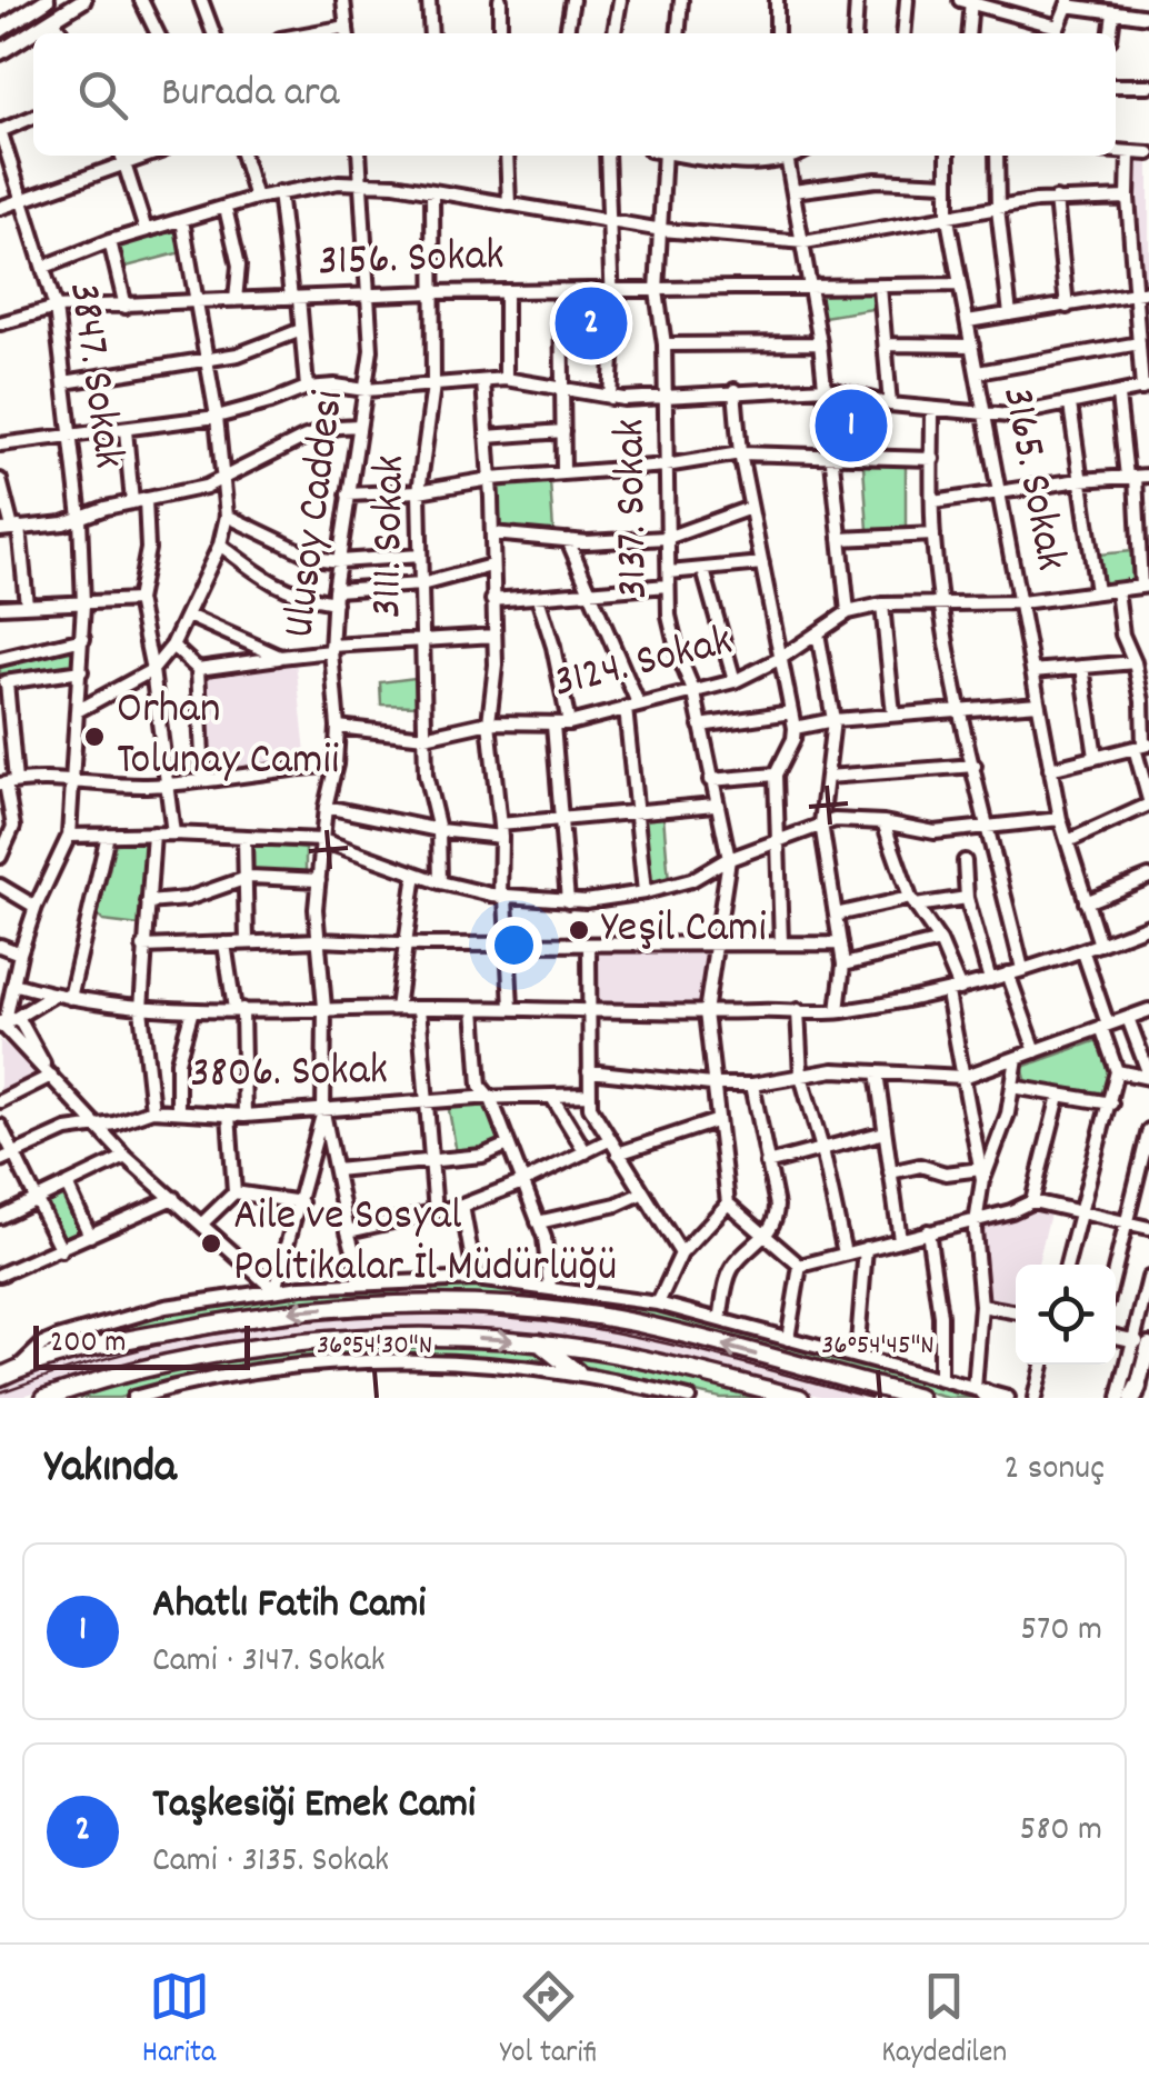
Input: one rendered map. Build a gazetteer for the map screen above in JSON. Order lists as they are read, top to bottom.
{
  "streets": {
    "street": [
      "3156. Sokak",
      "3847. Sokak",
      "3165. Sokak",
      "3137. Sokak",
      "Ulusoy Caddesi",
      "3111. Sokak",
      "3124. Sokak",
      "3806. Sokak"
    ]
  },
  "crossings": [
    ["3156. Sokak", "3847. Sokak"],
    ["3156. Sokak", "3165. Sokak"],
    ["3156. Sokak", "3137. Sokak"],
    ["3156. Sokak", "Ulusoy Caddesi"],
    ["3156. Sokak", "3111. Sokak"],
    ["3165. Sokak", "3124. Sokak"],
    ["3137. Sokak", "3124. Sokak"],
    ["Ulusoy Caddesi", "3124. Sokak"],
    ["Ulusoy Caddesi", "3806. Sokak"],
    ["3111. Sokak", "3124. Sokak"]
  ],
  "places": ["Orhan Tolunay Camii", "Yeşil Cami", "Aile ve Sosyal Politikalar İl Müdürlüğü"],
  "scale_bar": "200 m",
  "page": {
    "search": "Burada ara",
    "pins": ["2", "1"],
    "scale": "200 m",
    "heading": ["Yakında", "2 sonuç"],
    "list": [
      {
        "mark": "1",
        "name": "Ahatlı Fatih Cami",
        "note": "Cami · 3147. Sokak",
        "value": "570 m"
      },
      {
        "mark": "2",
        "name": "Taşkesiği Emek Cami",
        "note": "Cami · 3135. Sokak",
        "value": "580 m"
      }
    ],
    "nav": ["Harita", "Yol tarifi", "Kaydedilen"]
  },
  "coordinates": ["36°54'30\"N", "36°54'45\"N"]
}
